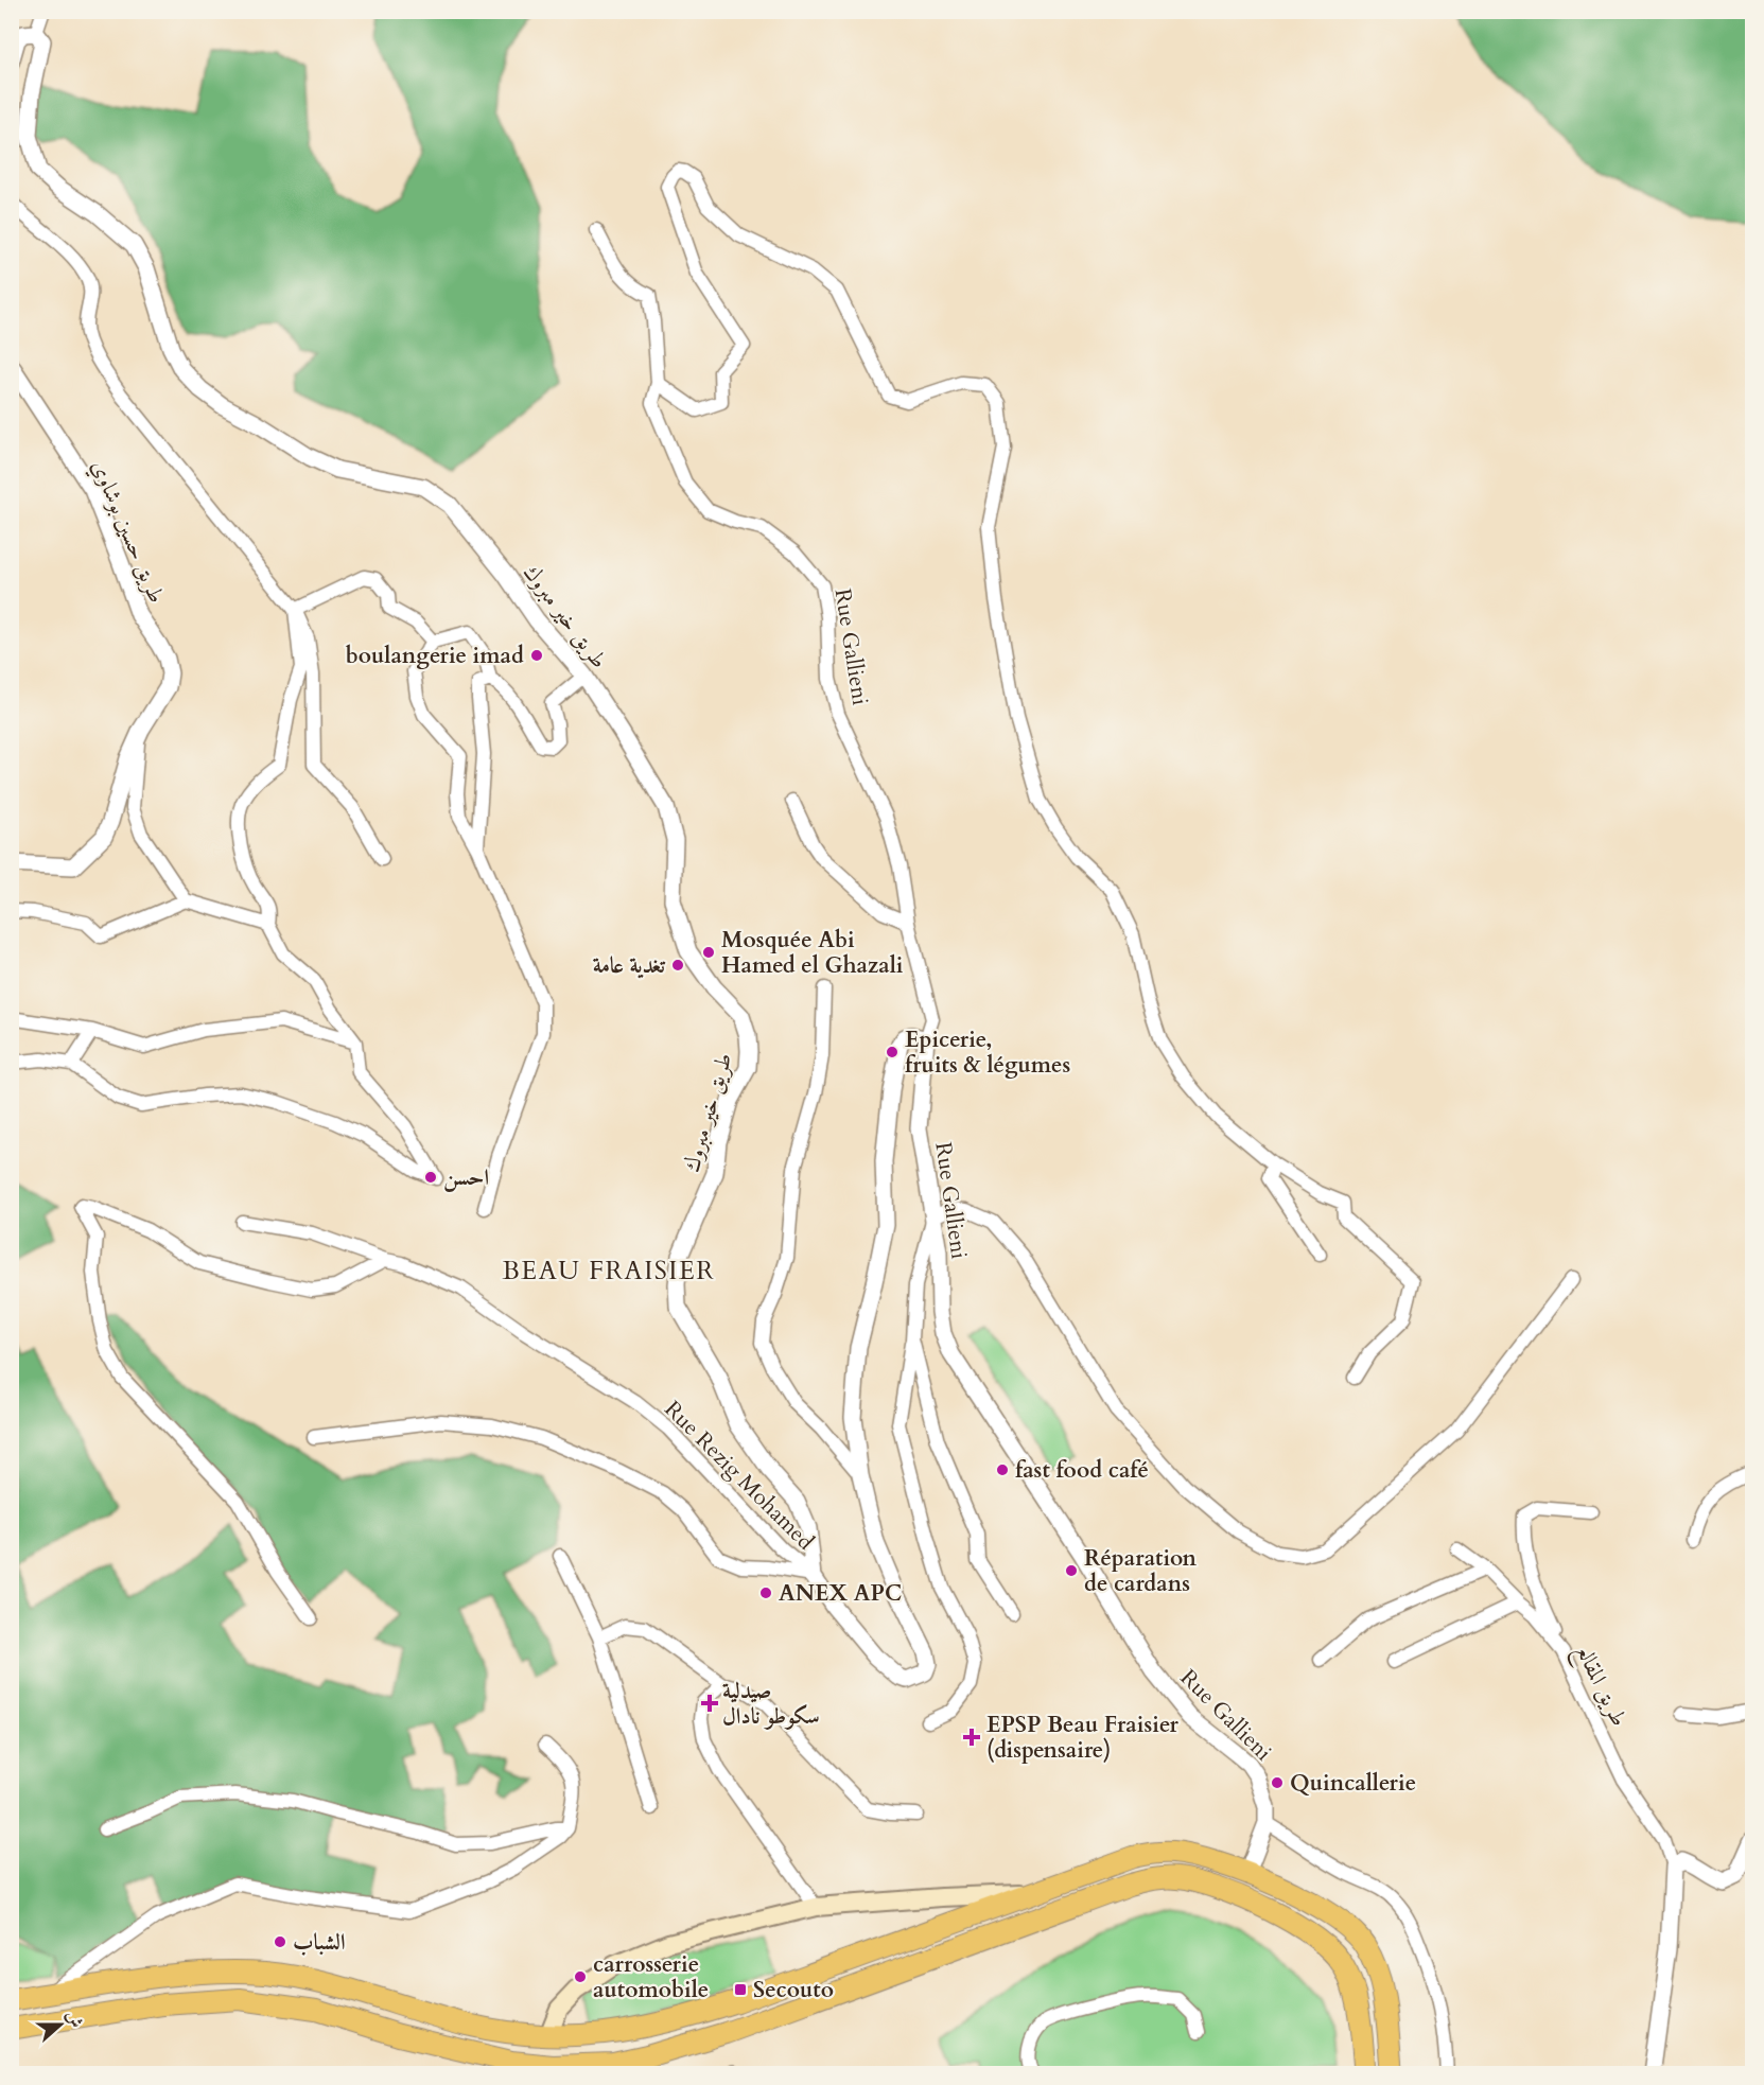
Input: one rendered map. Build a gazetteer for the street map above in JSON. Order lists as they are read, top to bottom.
{
  "streets": {
    "street": [
      "طريق حسين بوشاوي",
      "طريق خير مبروك",
      "Rue Gallieni",
      "Rue Rezig Mohamed",
      "طريق المقالع"
    ]
  },
  "crossings": [
    ["طريق خير مبروك", "Rue Gallieni"],
    ["طريق خير مبروك", "Rue Rezig Mohamed"]
  ],
  "districts": ["BEAU FRAISIER"],
  "places": {
    "other": [
      "boulangerie imad",
      "Mosquée Abi Hamed el Ghazali",
      "تغدية عامة",
      "Epicerie, fruits & légumes",
      "احسن",
      "fast food café",
      "Réparation de cardans",
      "ANEX APC",
      "Quincallerie",
      "الشباب",
      "carrosserie automobile"
    ],
    "health": ["صيدلية سكوطو نادال", "EPSP Beau Fraisier (dispensaire)"],
    "transit": ["Secouto"]
  },
  "north": "right"
}
